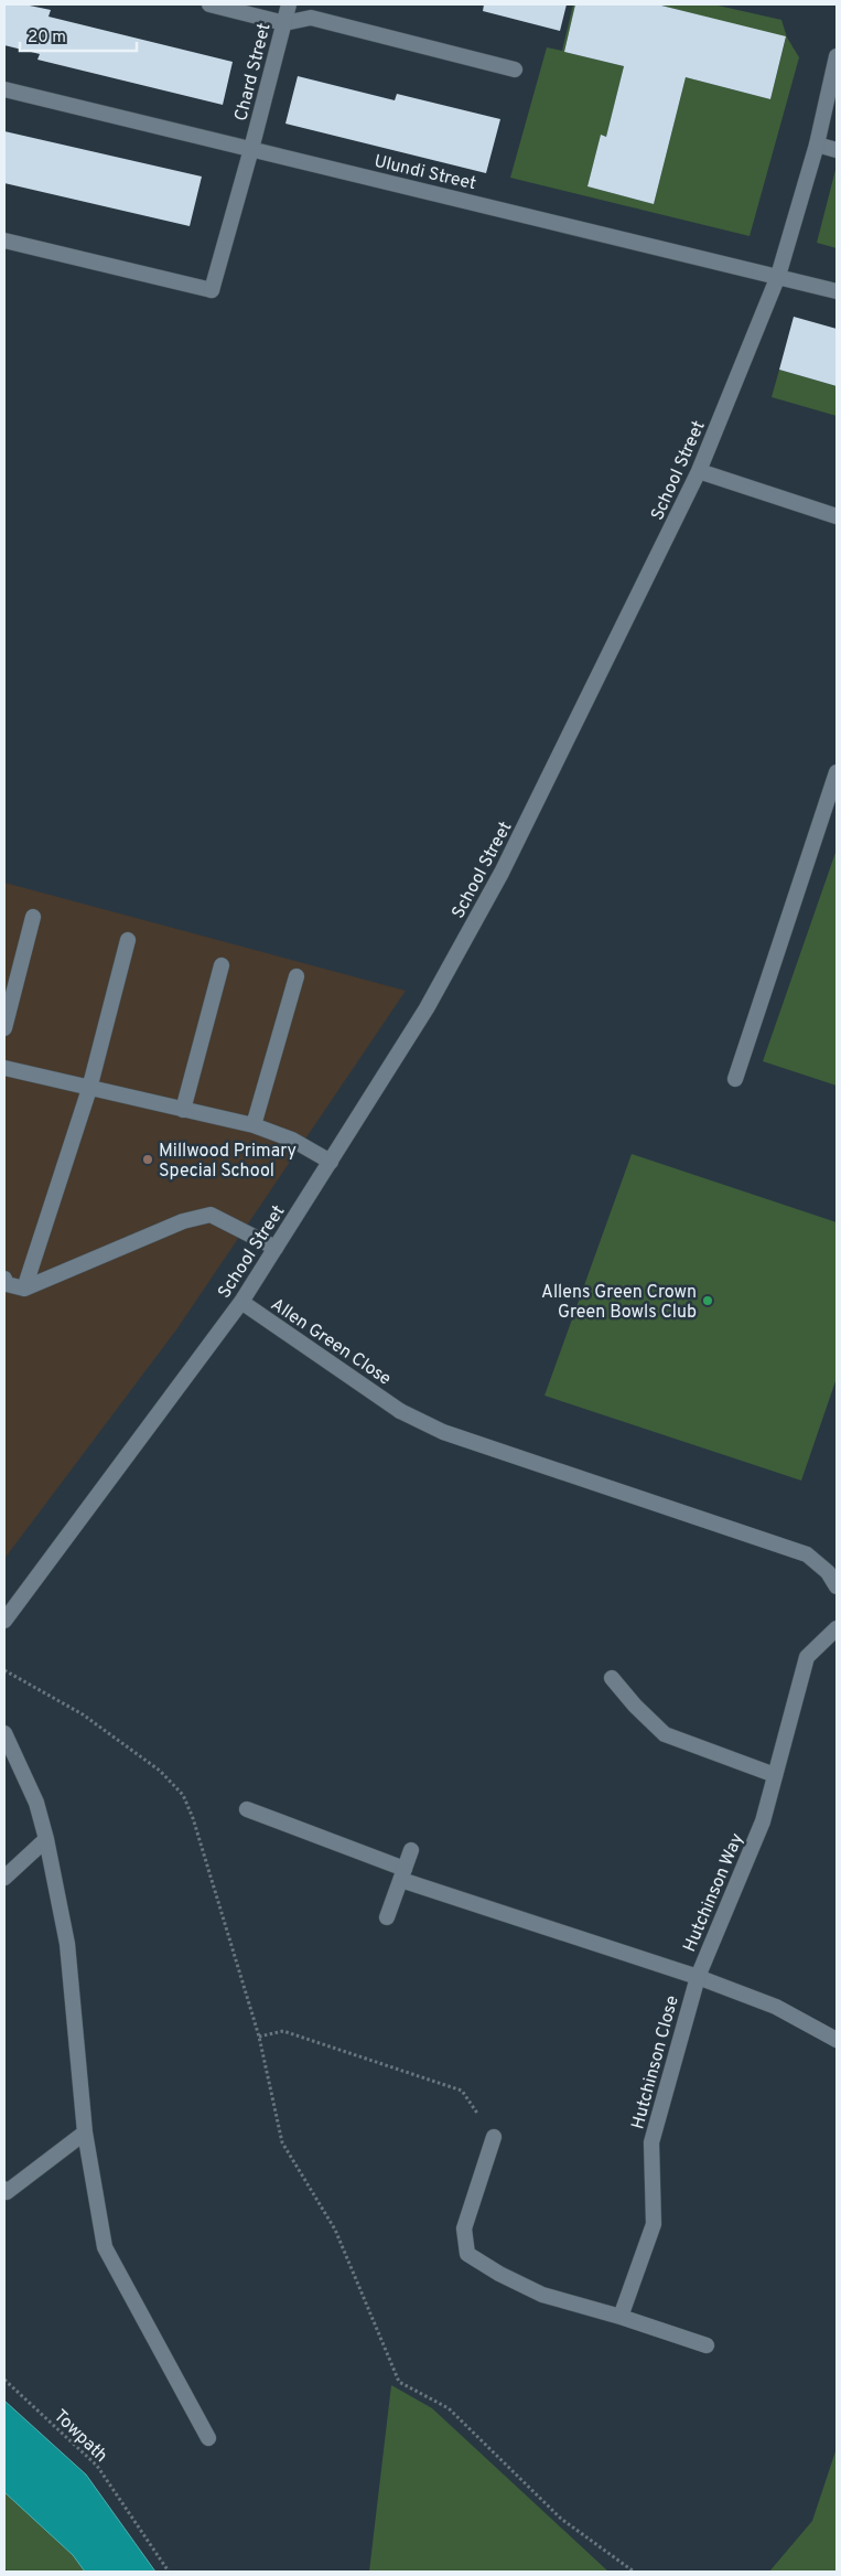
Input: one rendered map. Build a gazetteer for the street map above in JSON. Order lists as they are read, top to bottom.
{
  "streets": {
    "street": [
      "Chard Street",
      "Ulundi Street",
      "School Street",
      "Allen Green Close",
      "Hutchinson Way",
      "Hutchinson Close"
    ],
    "path": ["Towpath"]
  },
  "crossings": [
    ["Chard Street", "Ulundi Street"],
    ["Ulundi Street", "School Street"],
    ["School Street", "Allen Green Close"],
    ["Hutchinson Way", "Hutchinson Close"]
  ],
  "places": ["Millwood Primary Special School", "Allens Green Crown Green Bowls Club"],
  "scale_bar": "20 m"
}
